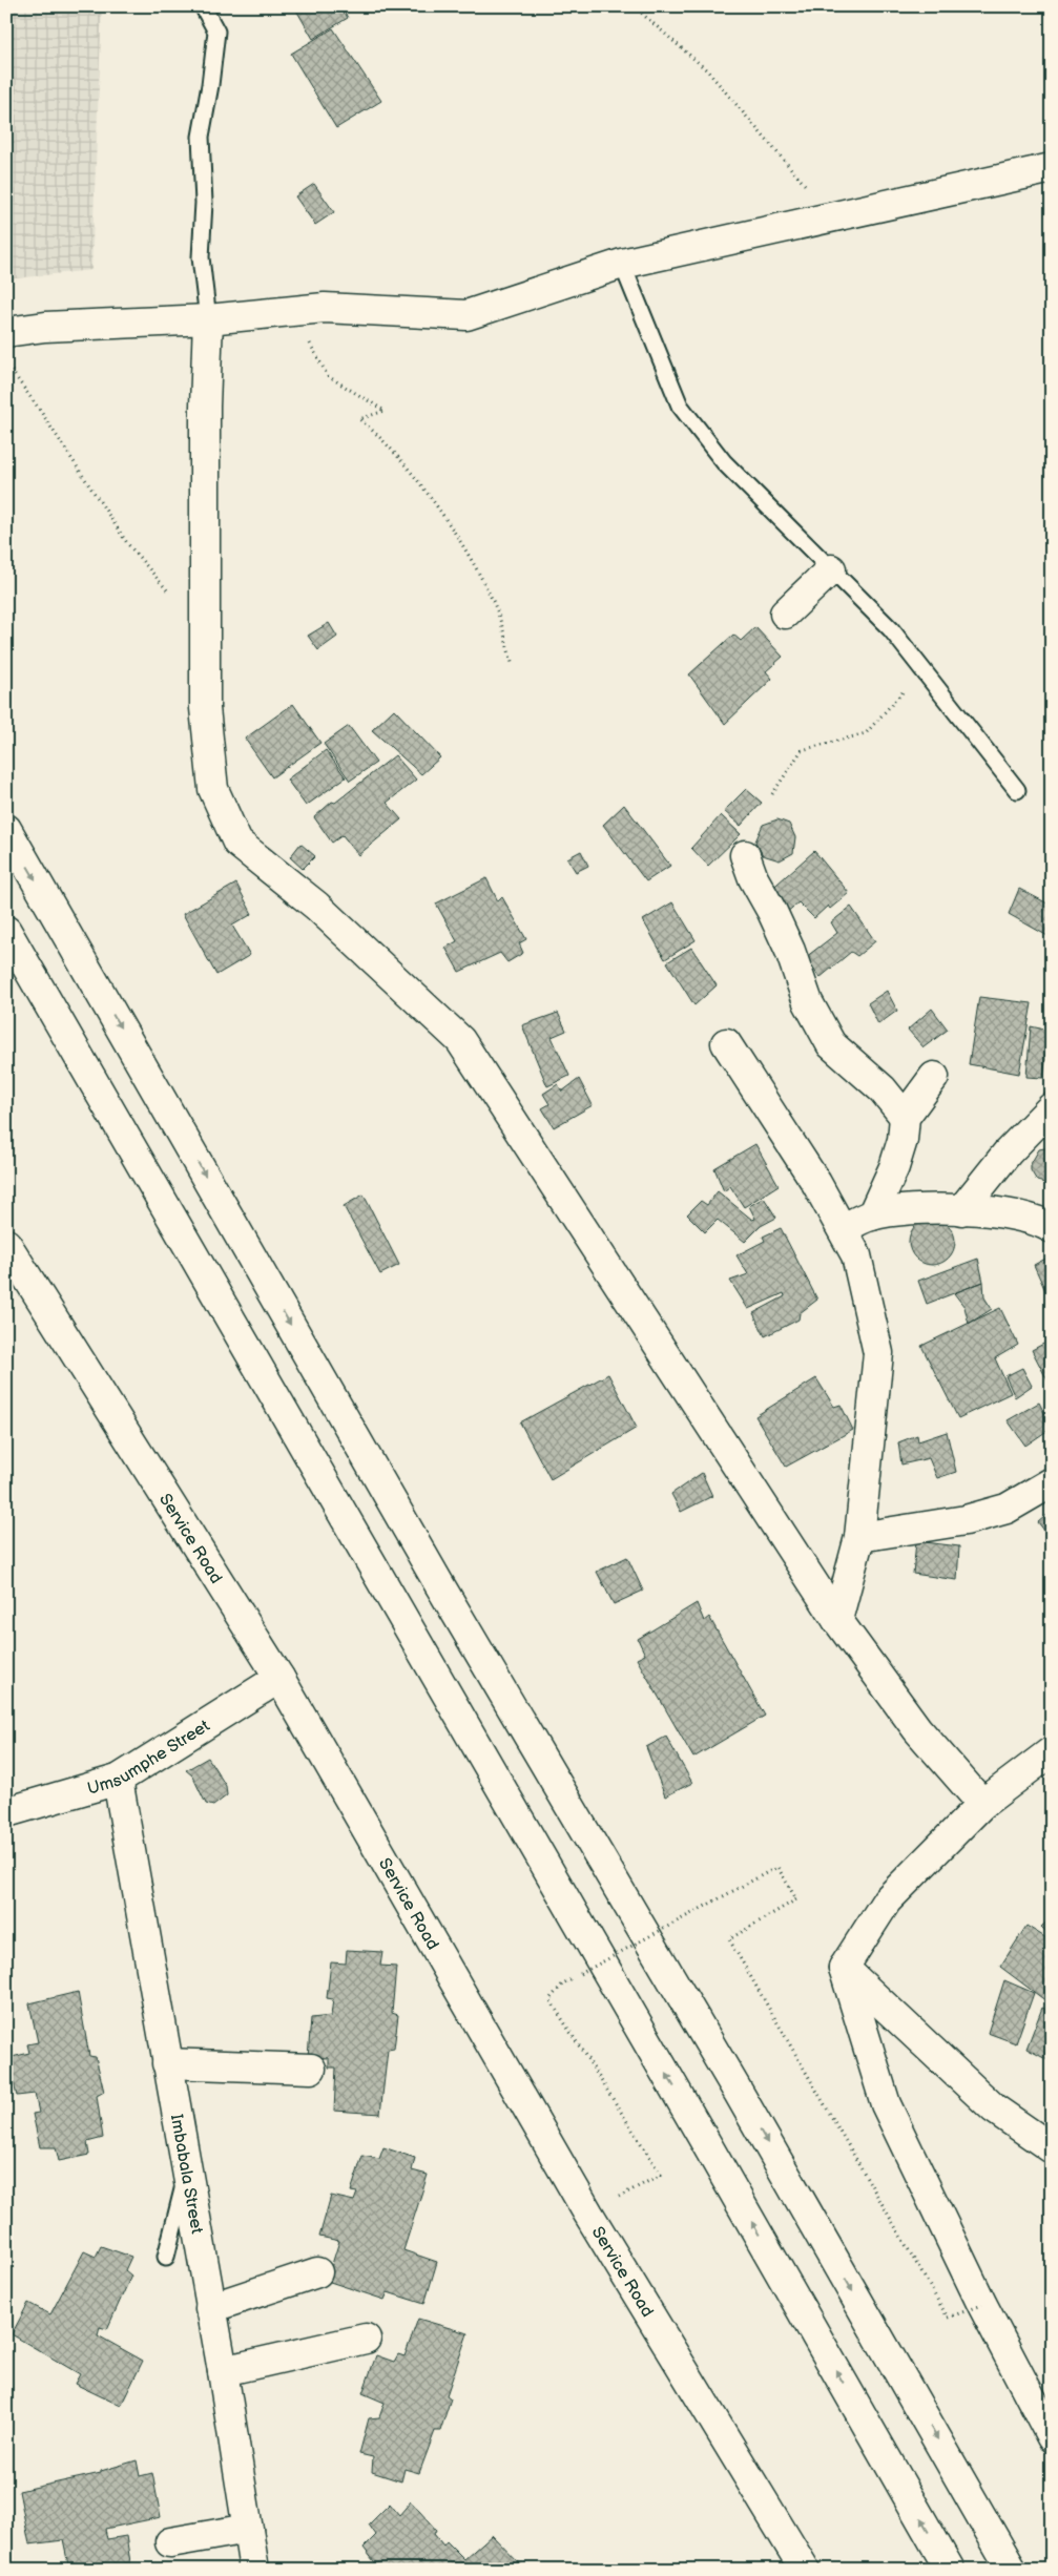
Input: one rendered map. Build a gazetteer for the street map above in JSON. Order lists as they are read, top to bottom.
{
  "streets": {
    "main road": ["Service Road", "Umsumphe Street", "Imbabala Street"]
  },
  "crossings": [
    ["Service Road", "Umsumphe Street"],
    ["Umsumphe Street", "Imbabala Street"]
  ]
}
